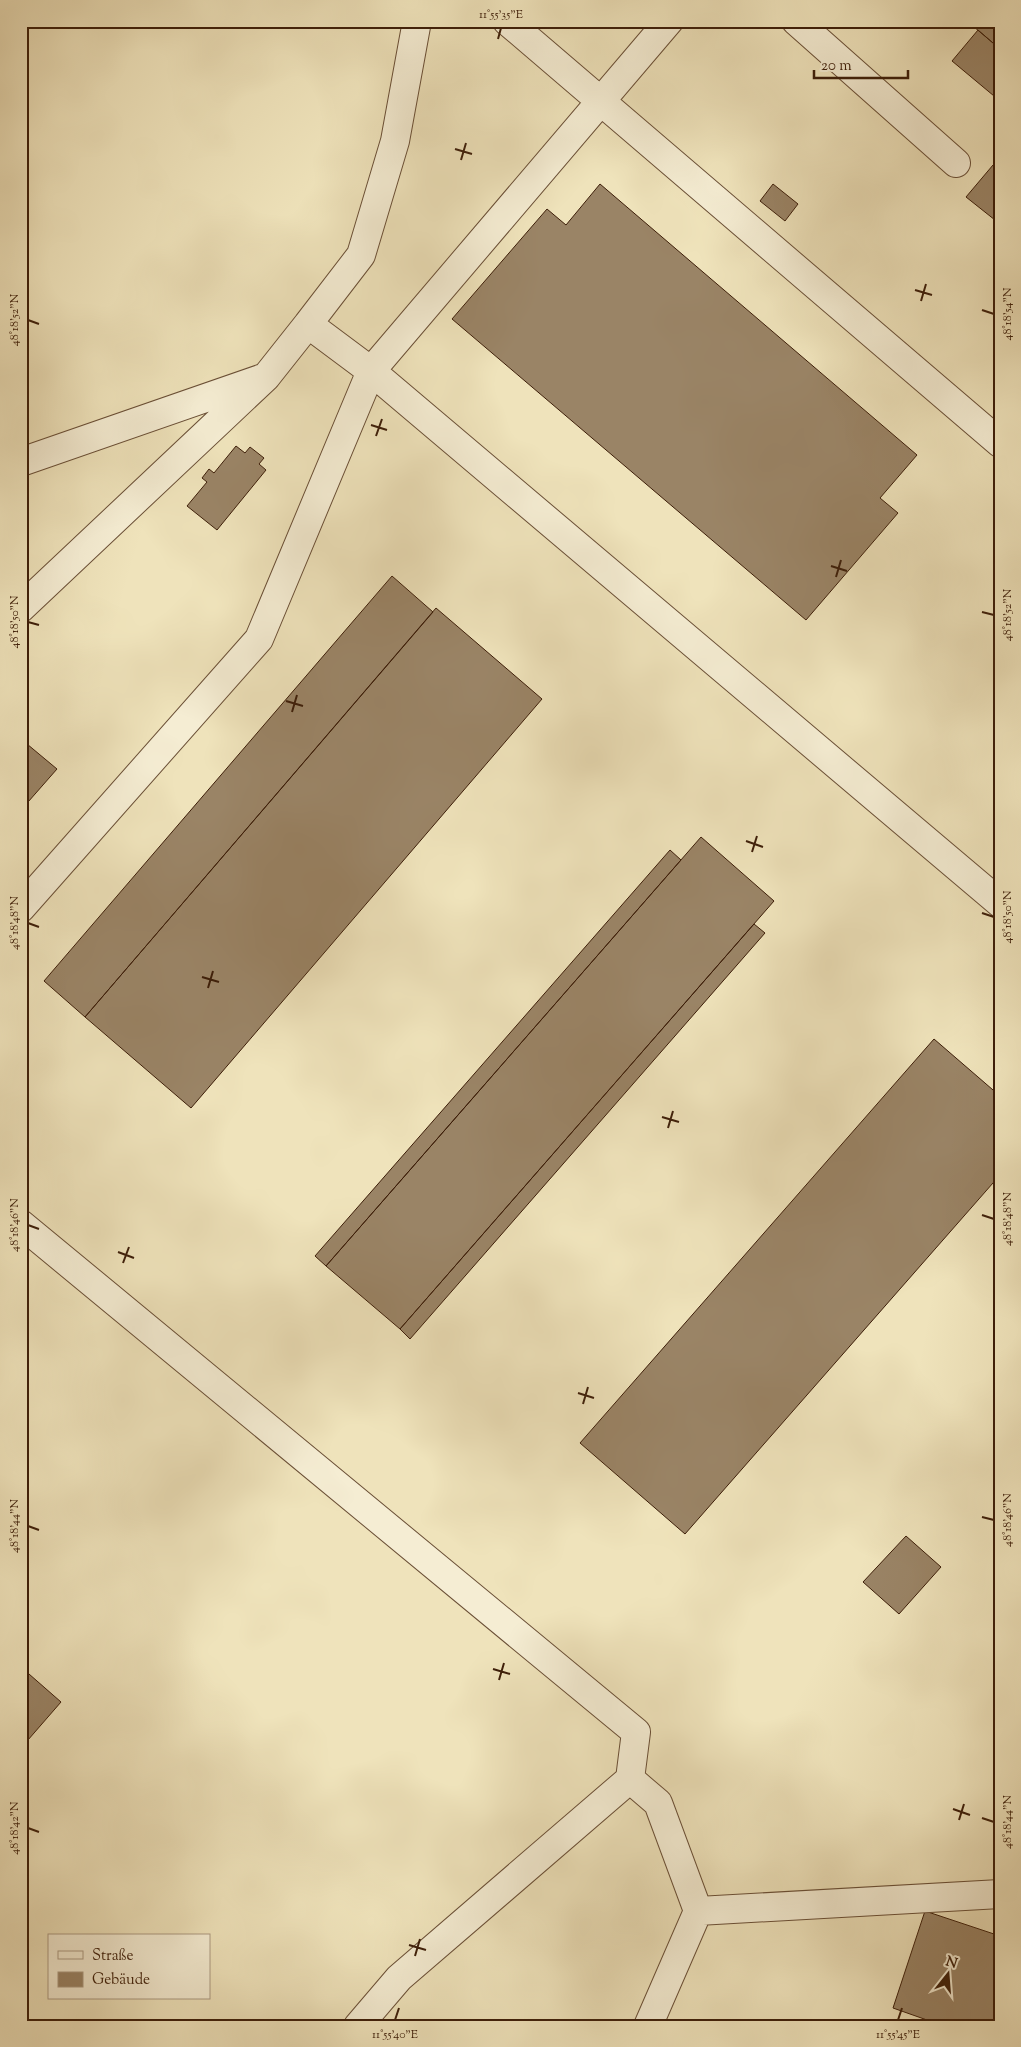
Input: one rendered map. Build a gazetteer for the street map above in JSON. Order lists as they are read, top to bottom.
{
  "legend": ["Straße", "Gebäude"],
  "scale_bar": "20 m",
  "north": "top",
  "coordinates": [
    "11°55'35\"E",
    "48°18'54\"N",
    "48°18'52\"N",
    "48°18'50\"N",
    "48°18'48\"N",
    "48°18'46\"N",
    "48°18'44\"N",
    "48°18'42\"N",
    "11°55'40\"E",
    "11°55'45\"E"
  ]
}
